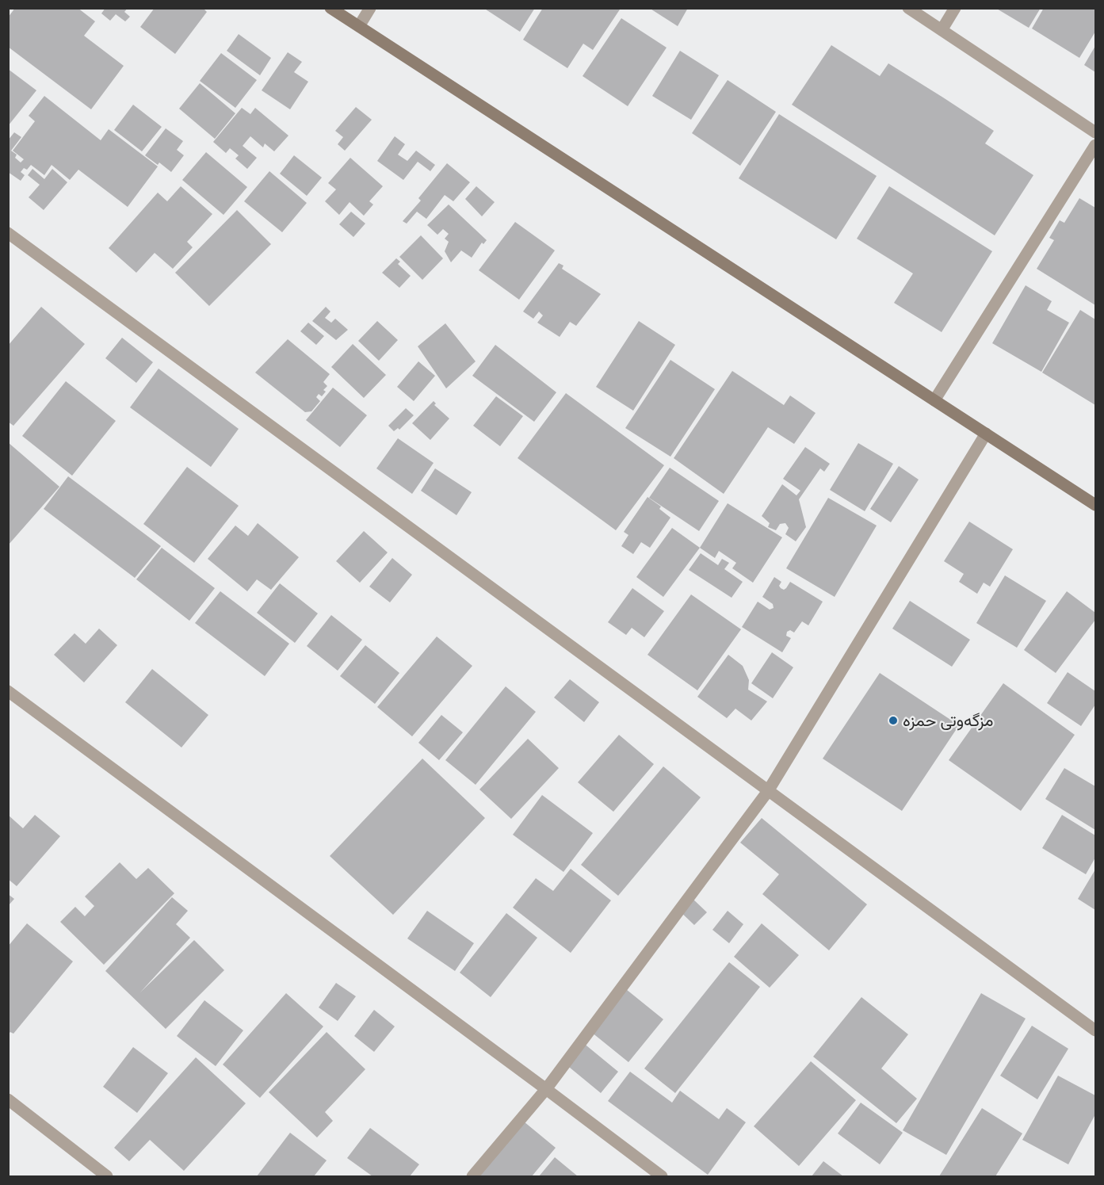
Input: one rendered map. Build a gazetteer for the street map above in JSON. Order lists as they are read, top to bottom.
{
  "places": ["مزگەوتی حمزە"]
}
